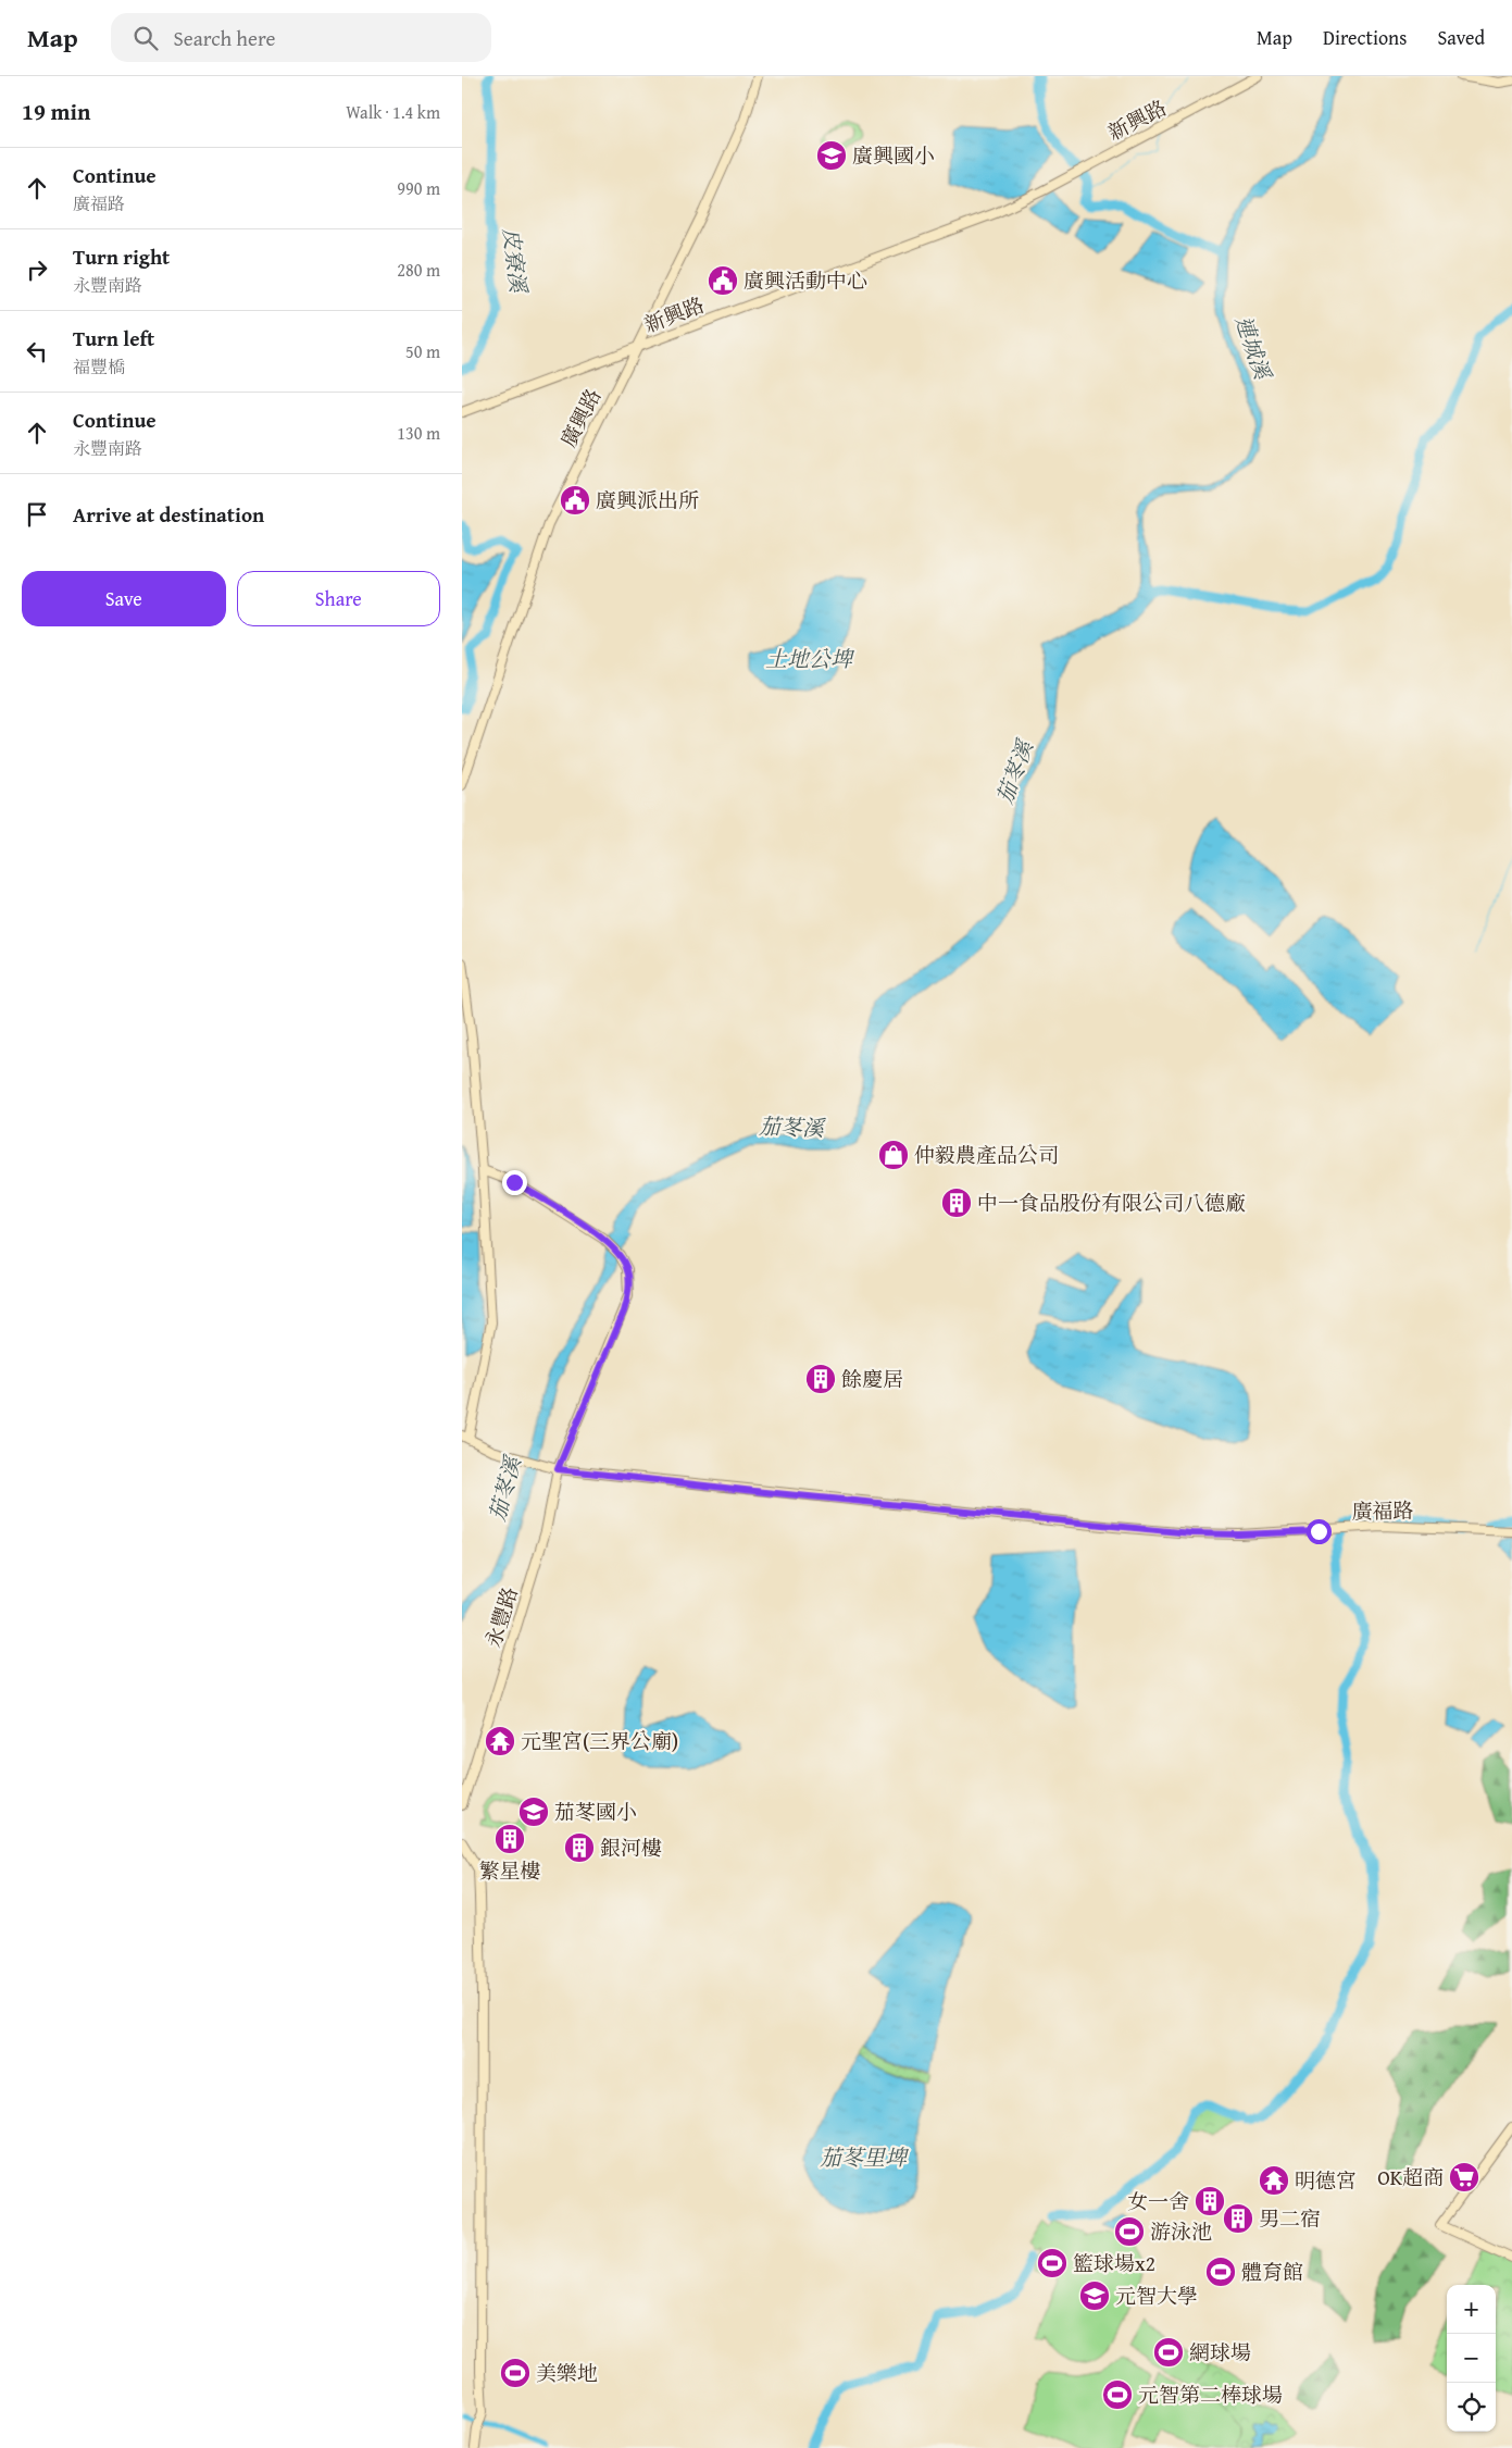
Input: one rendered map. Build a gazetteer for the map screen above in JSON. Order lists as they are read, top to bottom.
{
  "streets": {
    "street": [
      "新興路",
      "廣興路",
      "廣福路",
      "永豐路"
    ]
  },
  "crossings": [
    ["新興路", "廣興路"],
    ["廣福路", "永豐路"]
  ],
  "water": [
    "皮寮溪",
    "連城溪",
    "土地公埤",
    "茄苳溪",
    "茄苳里埤"
  ],
  "places": {
    "school or university": ["廣興國小", "茄苳國小", "元智大學"],
    "public building": ["廣興活動中心", "廣興派出所"],
    "shop": ["仲毅農產品公司"],
    "building": [
      "中一食品股份有限公司八德廠",
      "餘慶居",
      "繁星樓",
      "銀河樓",
      "女一舍",
      "男二宿"
    ],
    "temple": ["元聖宮(三界公廟)", "明德宮"],
    "supermarket": ["OK超商"],
    "sports": [
      "游泳池",
      "籃球場x2",
      "體育館",
      "網球場",
      "美樂地",
      "元智第二棒球場"
    ]
  },
  "page": {
    "header": "Map",
    "search": "Search here",
    "nav": ["Map", "Directions", "Saved"],
    "heading": ["19 min", "Walk · 1.4 km"],
    "list": [
      ["Continue", "廣福路", "990 m"],
      ["Turn right", "永豐南路", "280 m"],
      ["Turn left", "福豐橋", "50 m"],
      ["Continue", "永豐南路", "130 m"],
      "Arrive at destination"
    ],
    "buttons": ["Save", "Share"],
    "map_buttons": ["+", "−"]
  }
}
